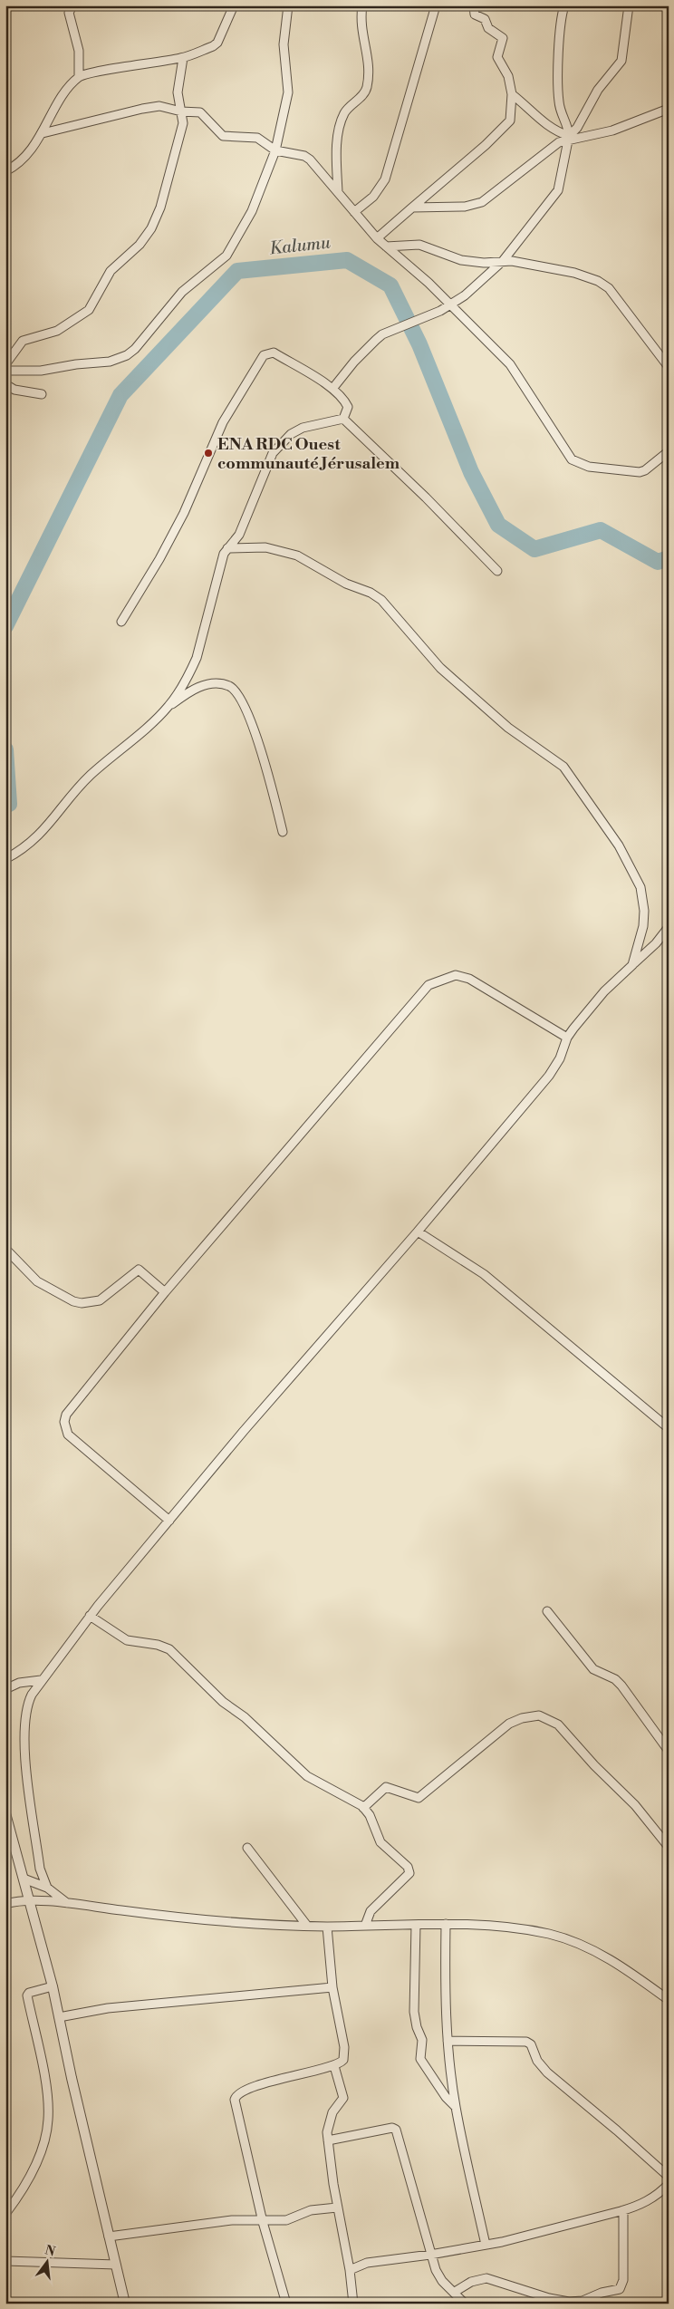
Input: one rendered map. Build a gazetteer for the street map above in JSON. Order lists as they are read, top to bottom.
{
  "water": ["Kalumu"],
  "places": ["ENA RDC Ouest communauté Jérusalem"],
  "north": "top"
}
